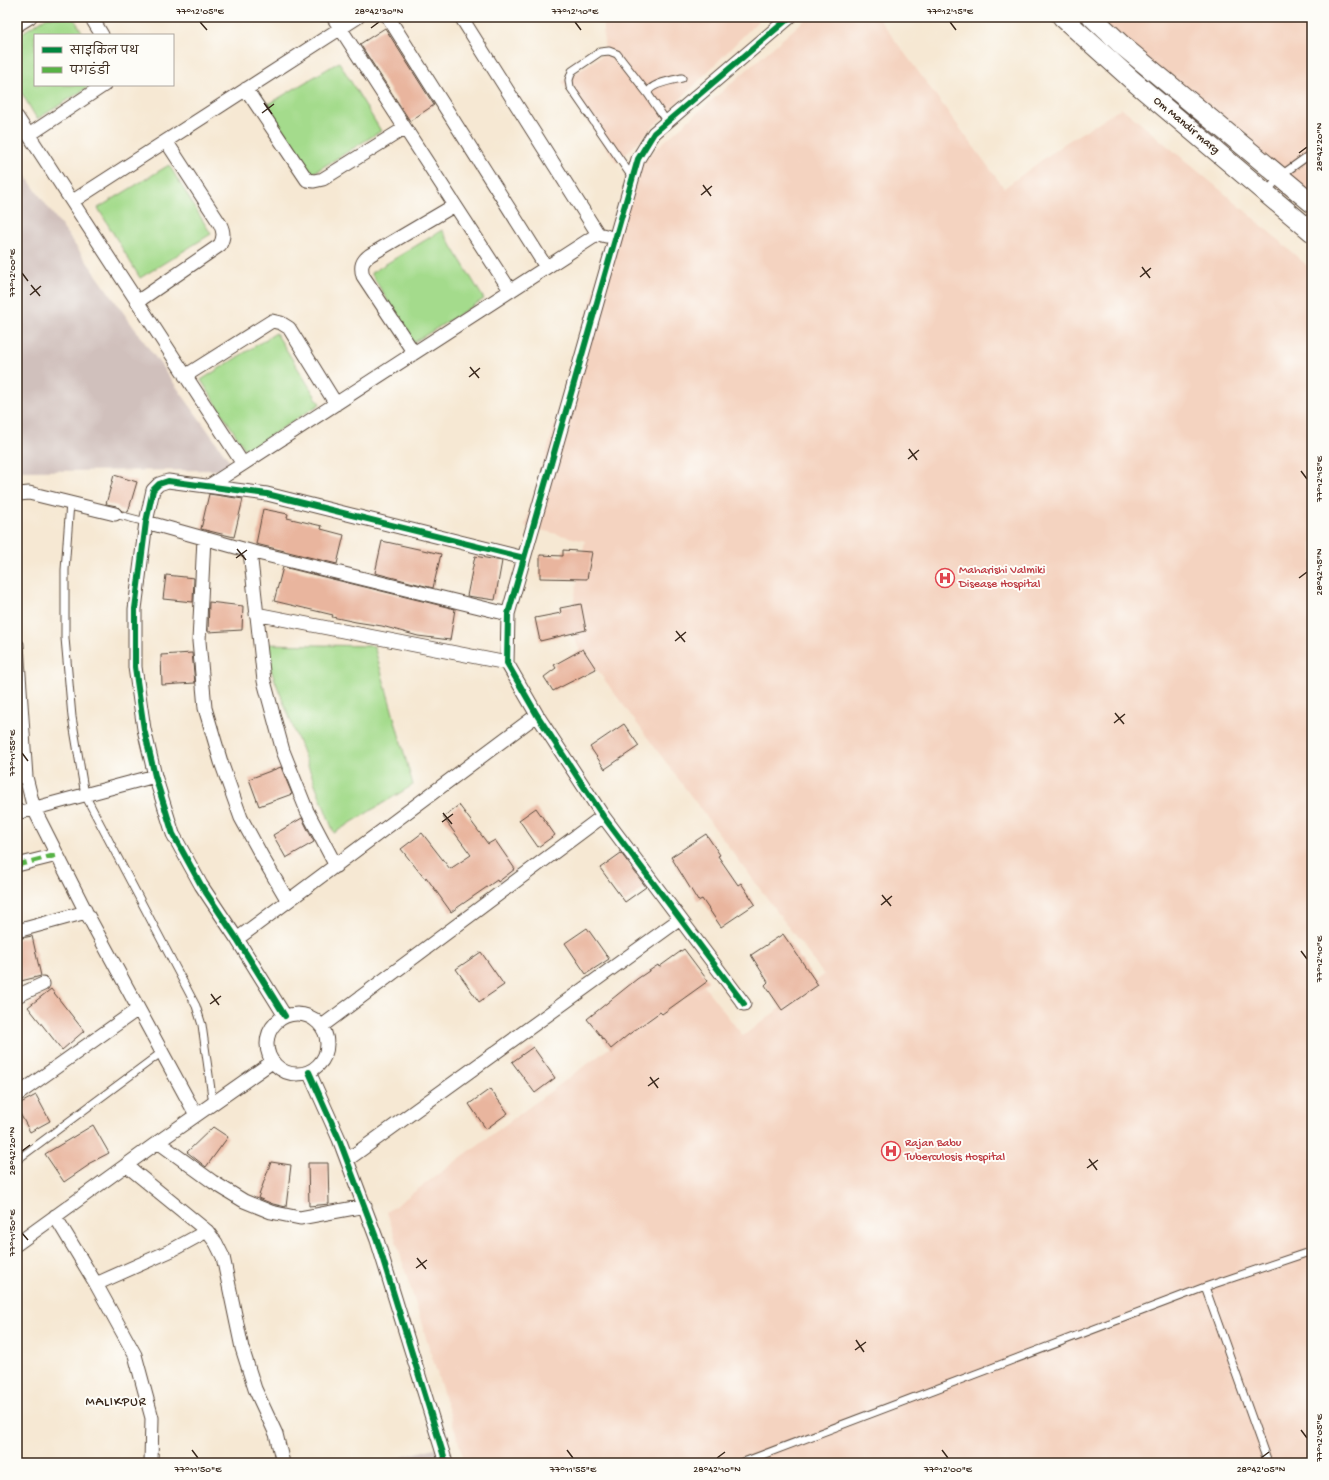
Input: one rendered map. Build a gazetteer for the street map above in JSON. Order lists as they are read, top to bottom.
{
  "streets": {
    "main road": ["Om Mandir marg"]
  },
  "districts": ["MALIKPUR"],
  "places": {
    "hospital": ["Maharishi Valmiki Disease Hospital", "Rajan Babu Tuberculosis Hospital"]
  },
  "legend": ["साइकिल पथ", "पगडंडी"],
  "coordinates": [
    "77°12'05\"E",
    "28°42'30\"N",
    "77°12'10\"E",
    "77°12'15\"E",
    "28°42'20\"N",
    "77°12'00\"E",
    "28°42'15\"N",
    "77°11'55\"E",
    "77°11'50\"E",
    "28°42'10\"N",
    "28°42'05\"N"
  ]
}
